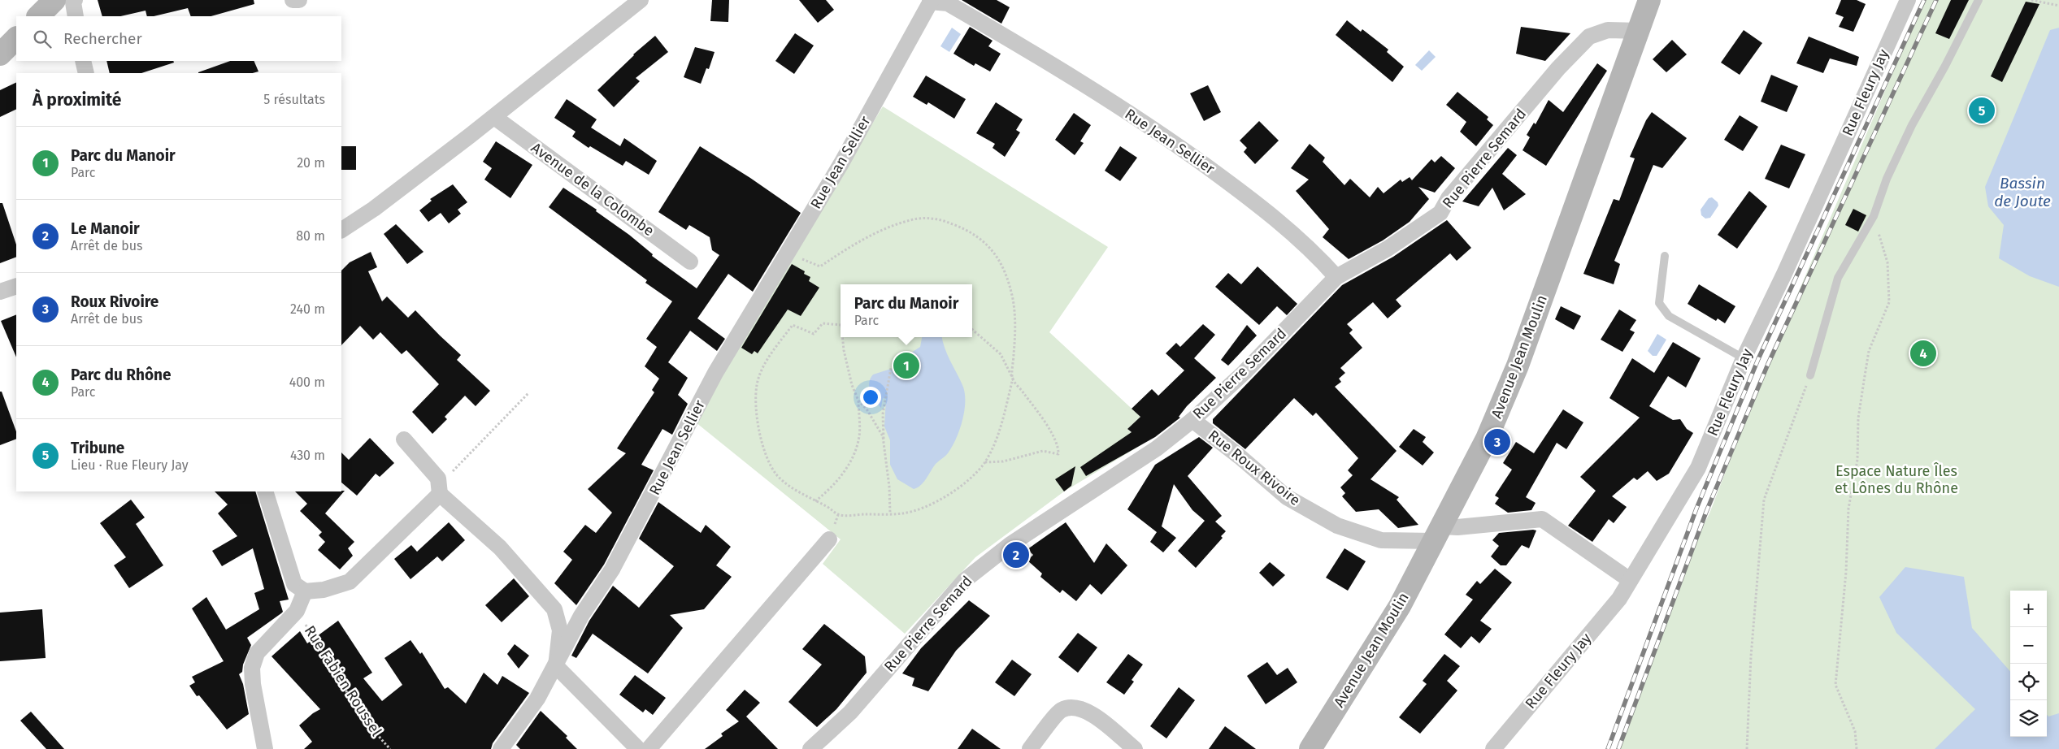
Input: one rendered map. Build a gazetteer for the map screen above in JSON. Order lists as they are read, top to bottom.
{
  "streets": {
    "main road": ["Avenue Jean Moulin"],
    "street": [
      "Rue Fleury Jay",
      "Rue Jean Sellier",
      "Rue Pierre Semard",
      "Avenue de la Colombe",
      "Rue Roux Rivoire"
    ],
    "path": ["Rue Fabien Roussel"]
  },
  "crossings": [
    ["Rue Fleury Jay", "Rue Roux Rivoire"],
    ["Rue Jean Sellier", "Rue Pierre Semard"],
    ["Rue Pierre Semard", "Avenue Jean Moulin"],
    ["Rue Pierre Semard", "Rue Roux Rivoire"],
    ["Avenue Jean Moulin", "Rue Roux Rivoire"]
  ],
  "water": ["Bassin de Joute"],
  "parks": ["Espace Nature Îles et Lônes du Rhône"],
  "page": {
    "search": "Rechercher",
    "heading": ["À proximité", "5 résultats"],
    "pins": [
      "5",
      "4",
      "1",
      "3",
      "2"
    ],
    "list": [
      {
        "mark": "1",
        "name": "Parc du Manoir",
        "note": "Parc",
        "value": "20 m"
      },
      {
        "mark": "2",
        "name": "Le Manoir",
        "note": "Arrêt de bus",
        "value": "80 m"
      },
      {
        "mark": "3",
        "name": "Roux Rivoire",
        "note": "Arrêt de bus",
        "value": "240 m"
      },
      {
        "mark": "4",
        "name": "Parc du Rhône",
        "note": "Parc",
        "value": "400 m"
      },
      {
        "mark": "5",
        "name": "Tribune",
        "note": "Lieu · Rue Fleury Jay",
        "value": "430 m"
      }
    ],
    "popup": ["Parc du Manoir", "Parc"],
    "map_buttons": ["+", "−"]
  }
}
